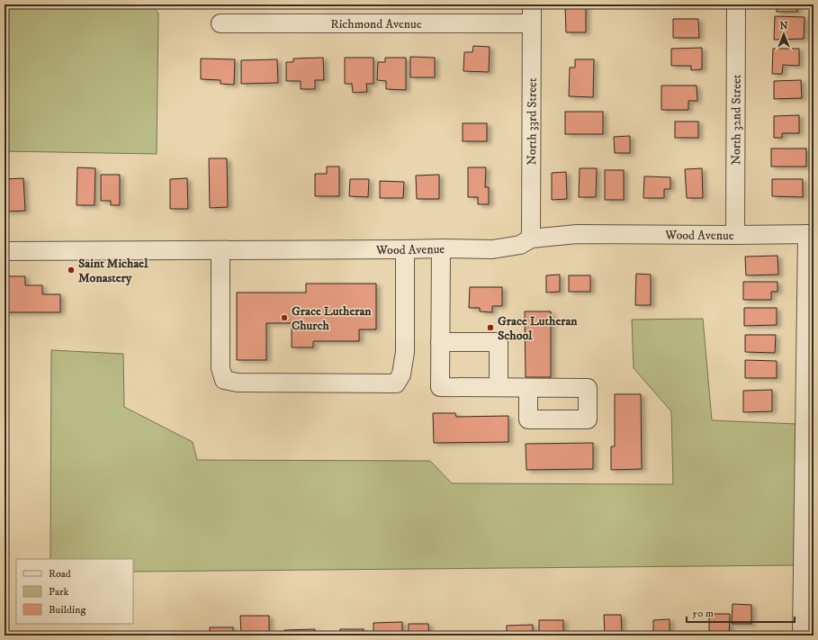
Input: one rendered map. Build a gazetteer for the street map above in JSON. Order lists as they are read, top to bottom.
{
  "streets": {
    "street": [
      "Richmond Avenue",
      "North 32nd Street",
      "North 33rd Street",
      "Wood Avenue"
    ]
  },
  "crossings": [
    ["Richmond Avenue", "North 33rd Street"],
    ["North 32nd Street", "Wood Avenue"],
    ["North 33rd Street", "Wood Avenue"]
  ],
  "places": ["Saint Michael Monastery", "Grace Lutheran Church", "Grace Lutheran School"],
  "legend": ["Road", "Park", "Building"],
  "scale_bar": "50 m",
  "north": "top"
}
